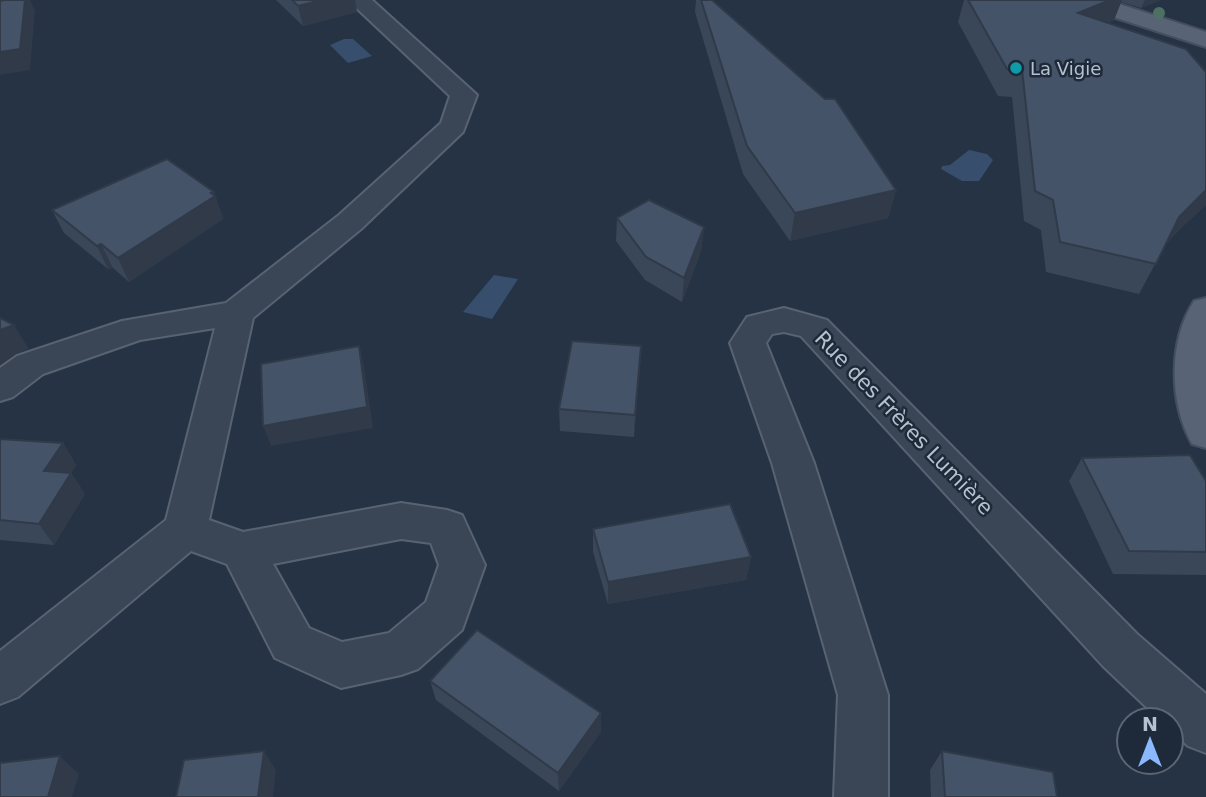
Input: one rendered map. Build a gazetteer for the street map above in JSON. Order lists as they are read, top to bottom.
{
  "streets": {
    "street": ["Rue des Frères Lumière"]
  },
  "places": ["La Vigie"],
  "north": "top"
}
